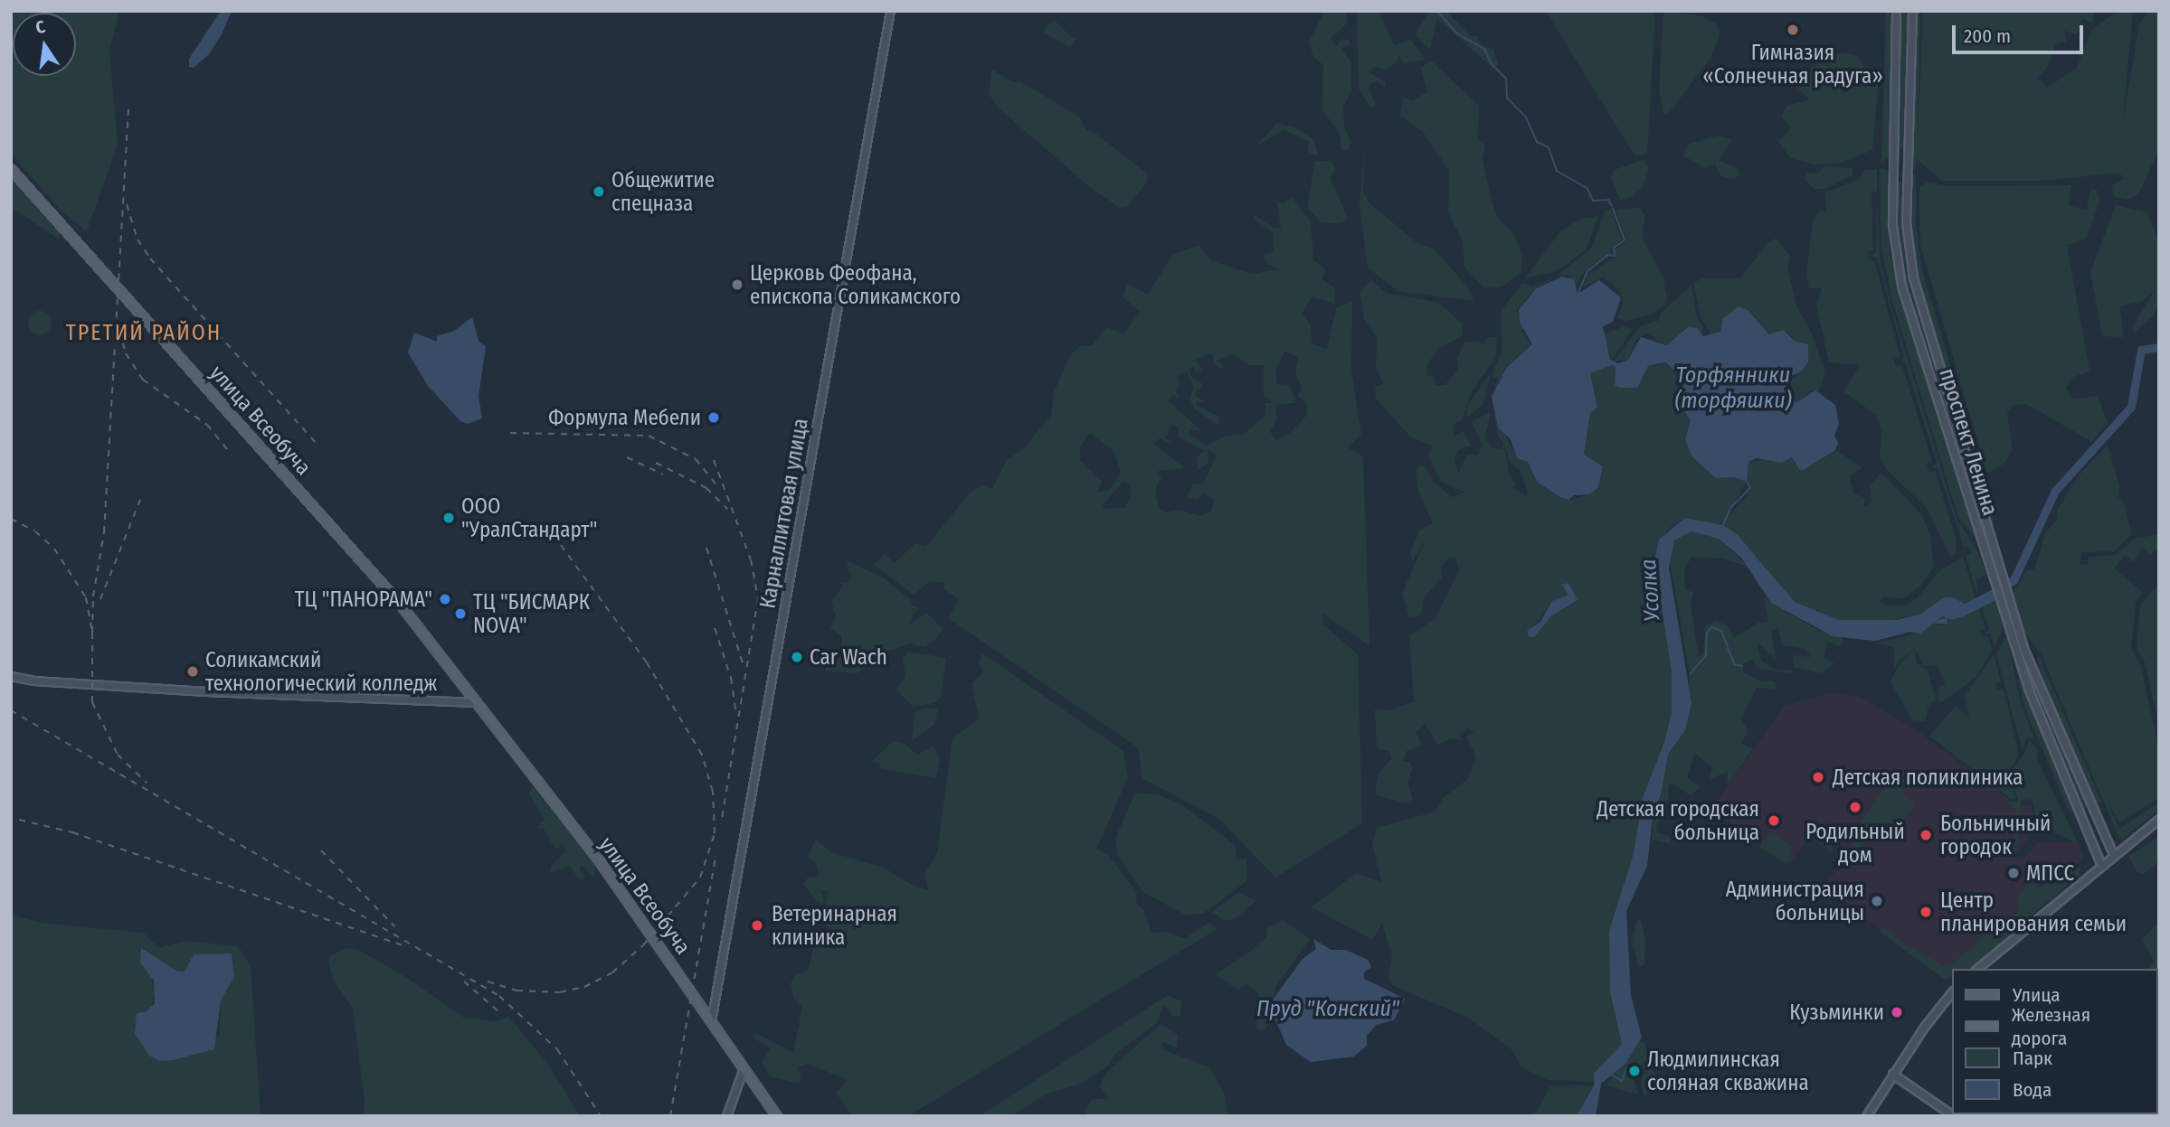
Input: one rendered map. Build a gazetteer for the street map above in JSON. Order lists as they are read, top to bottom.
{
  "streets": {
    "main road": ["улица Всеобуча"],
    "street": ["проспект Ленина", "Карналлитовая улица"]
  },
  "crossings": [
    ["улица Всеобуча", "Карналлитовая улица"]
  ],
  "districts": ["ТРЕТИЙ РАЙОН"],
  "water": ["Торфянники (торфяшки)", "Усолка", "Пруд \"Конский\""],
  "places": [
    "Гимназия «Солнечная радуга»",
    "Общежитие спецназа",
    "Церковь Феофана, епископа Соликамского",
    "Формула Мебели",
    "ООО \"УралСтандарт\"",
    "ТЦ \"ПАНОРАМА\"",
    "ТЦ \"БИСМАРК NOVA\"",
    "Car Wach",
    "Соликамский технологический колледж",
    "Детская поликлиника",
    "Родильный дом",
    "Детская городская больница",
    "Больничный городок",
    "МПСС",
    "Администрация больницы",
    "Центр планирования семьи",
    "Ветеринарная клиника",
    "Кузьминки",
    "Людмилинская соляная скважина"
  ],
  "legend": [
    "Улица",
    "Железная дорога",
    "Парк",
    "Вода"
  ],
  "scale_bar": "200 m",
  "north": "top"
}
